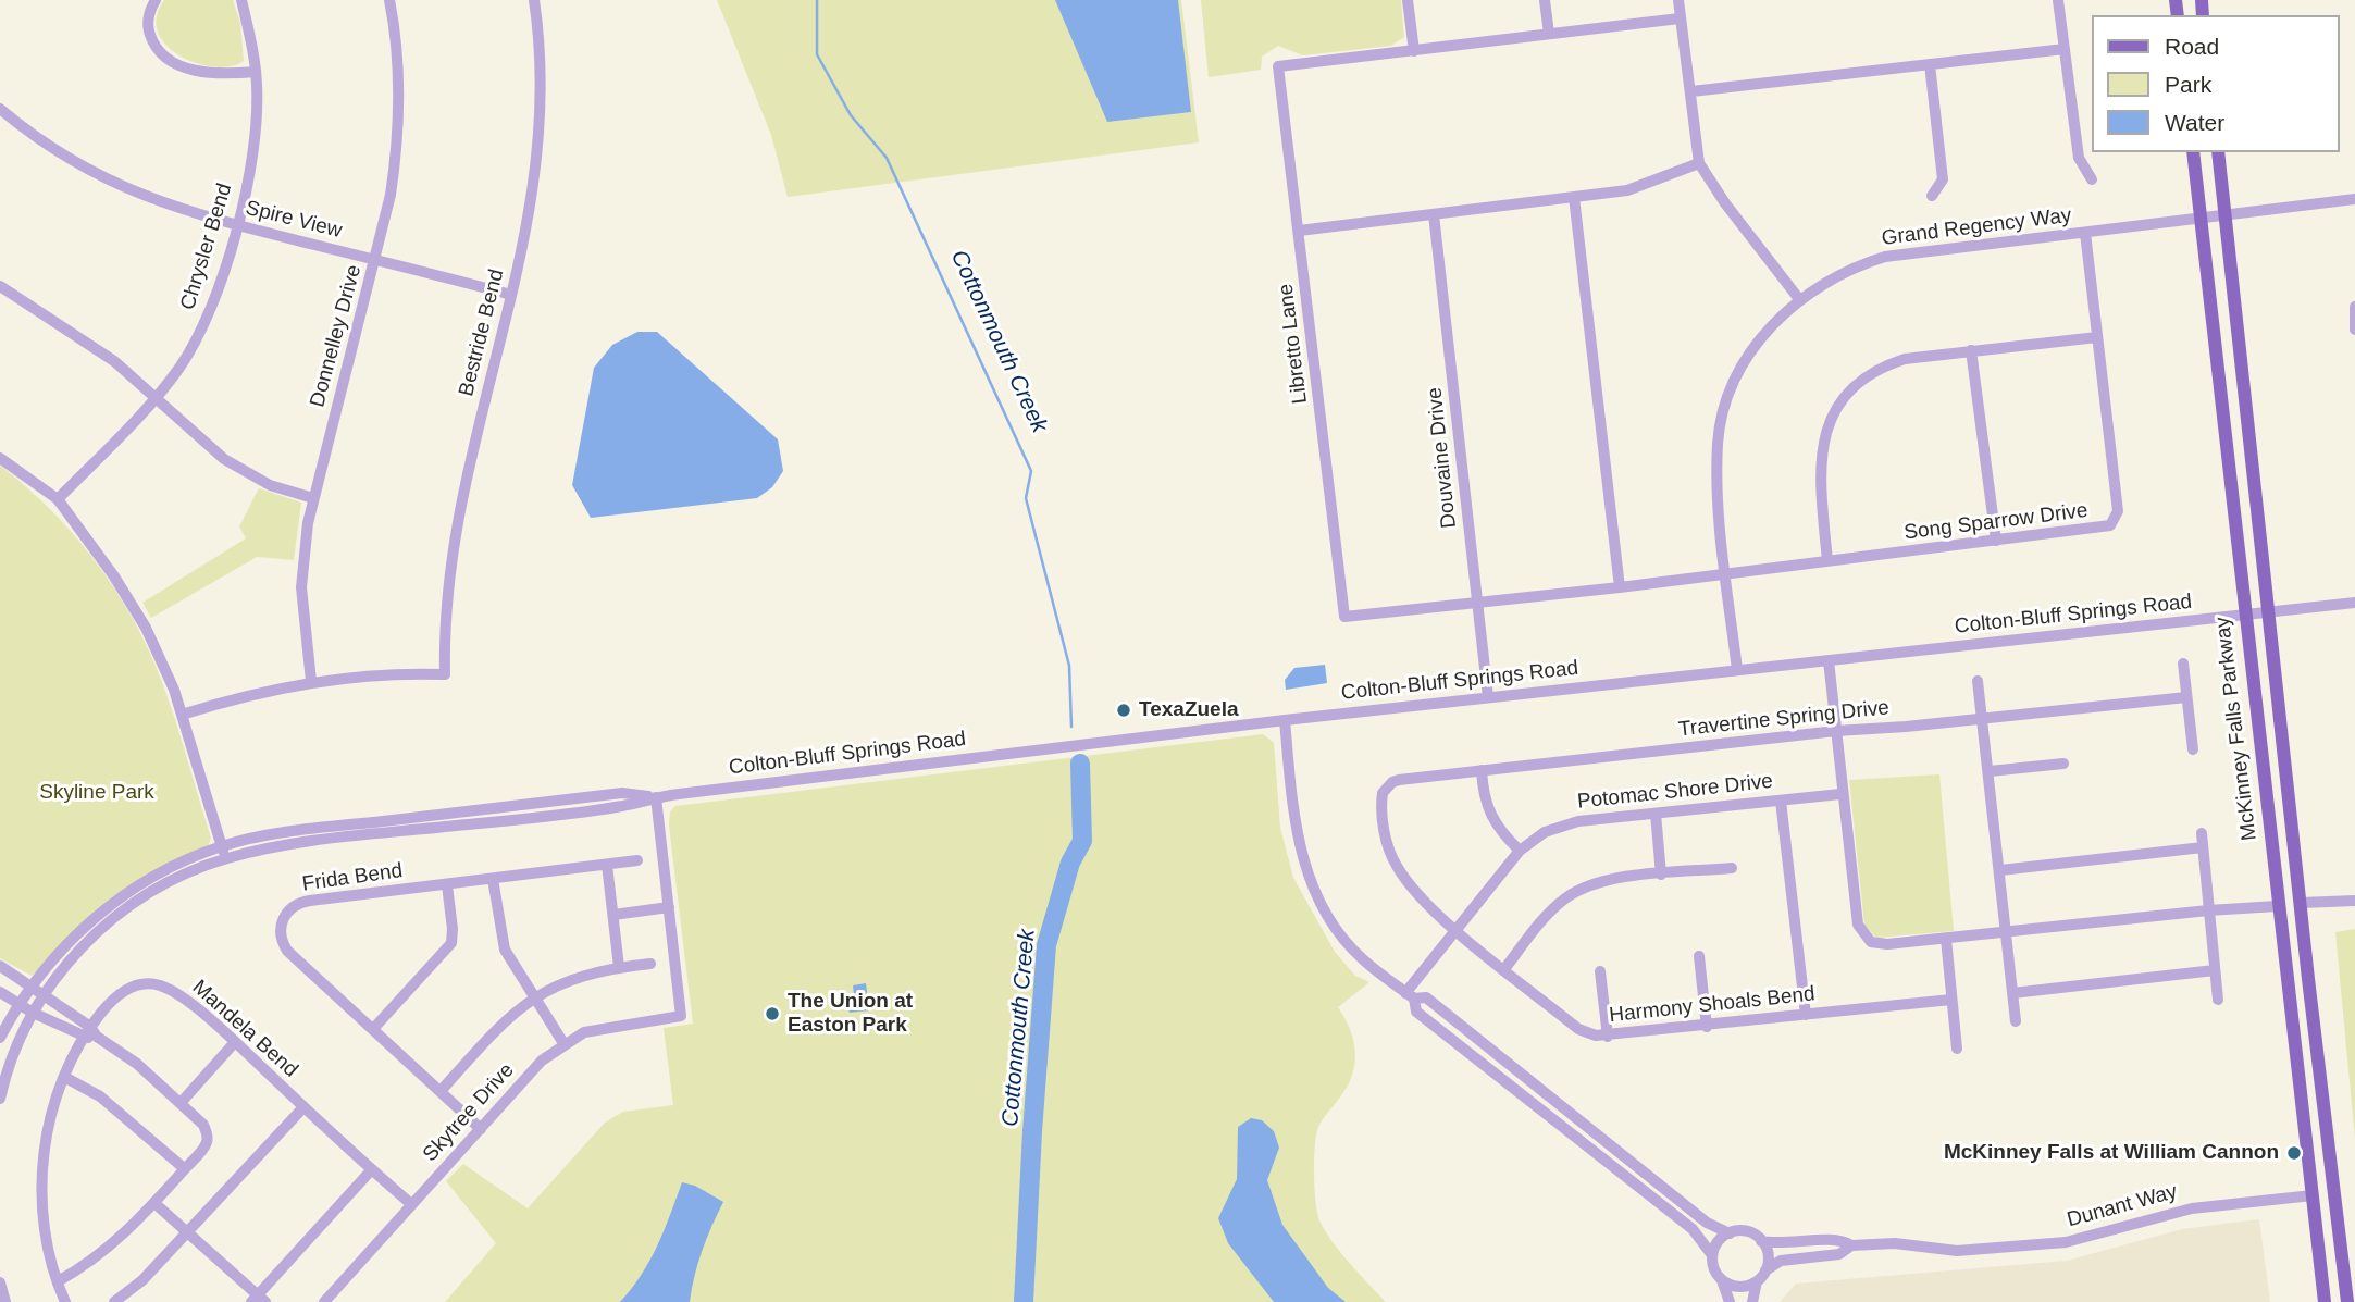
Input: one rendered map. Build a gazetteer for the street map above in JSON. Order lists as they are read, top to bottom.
{
  "streets": {
    "main road": ["McKinney Falls Parkway"],
    "street": [
      "Spire View",
      "Grand Regency Way",
      "Chrysler Bend",
      "Bestride Bend",
      "Donnelley Drive",
      "Libretto Lane",
      "Douvaine Drive",
      "Song Sparrow Drive",
      "Colton-Bluff Springs Road",
      "Travertine Spring Drive",
      "Potomac Shore Drive",
      "Frida Bend",
      "Harmony Shoals Bend",
      "Mandela Bend",
      "Skytree Drive",
      "Dunant Way"
    ]
  },
  "crossings": [
    ["Spire View", "Chrysler Bend"],
    ["Spire View", "Bestride Bend"],
    ["Spire View", "Donnelley Drive"],
    ["Grand Regency Way", "Song Sparrow Drive"],
    ["Grand Regency Way", "Colton-Bluff Springs Road"],
    ["Grand Regency Way", "McKinney Falls Parkway"],
    ["Bestride Bend", "Donnelley Drive"],
    ["Libretto Lane", "Song Sparrow Drive"],
    ["Douvaine Drive", "Song Sparrow Drive"],
    ["Douvaine Drive", "Colton-Bluff Springs Road"],
    ["Colton-Bluff Springs Road", "McKinney Falls Parkway"],
    ["Travertine Spring Drive", "Harmony Shoals Bend"],
    ["McKinney Falls Parkway", "Dunant Way"],
    ["Potomac Shore Drive", "Harmony Shoals Bend"],
    ["Frida Bend", "Skytree Drive"],
    ["Mandela Bend", "Skytree Drive"]
  ],
  "water": ["Cottonmouth Creek"],
  "parks": ["Skyline Park"],
  "places": ["TexaZuela", "The Union at Easton Park", "McKinney Falls at William Cannon"],
  "legend": ["Road", "Park", "Water"]
}
